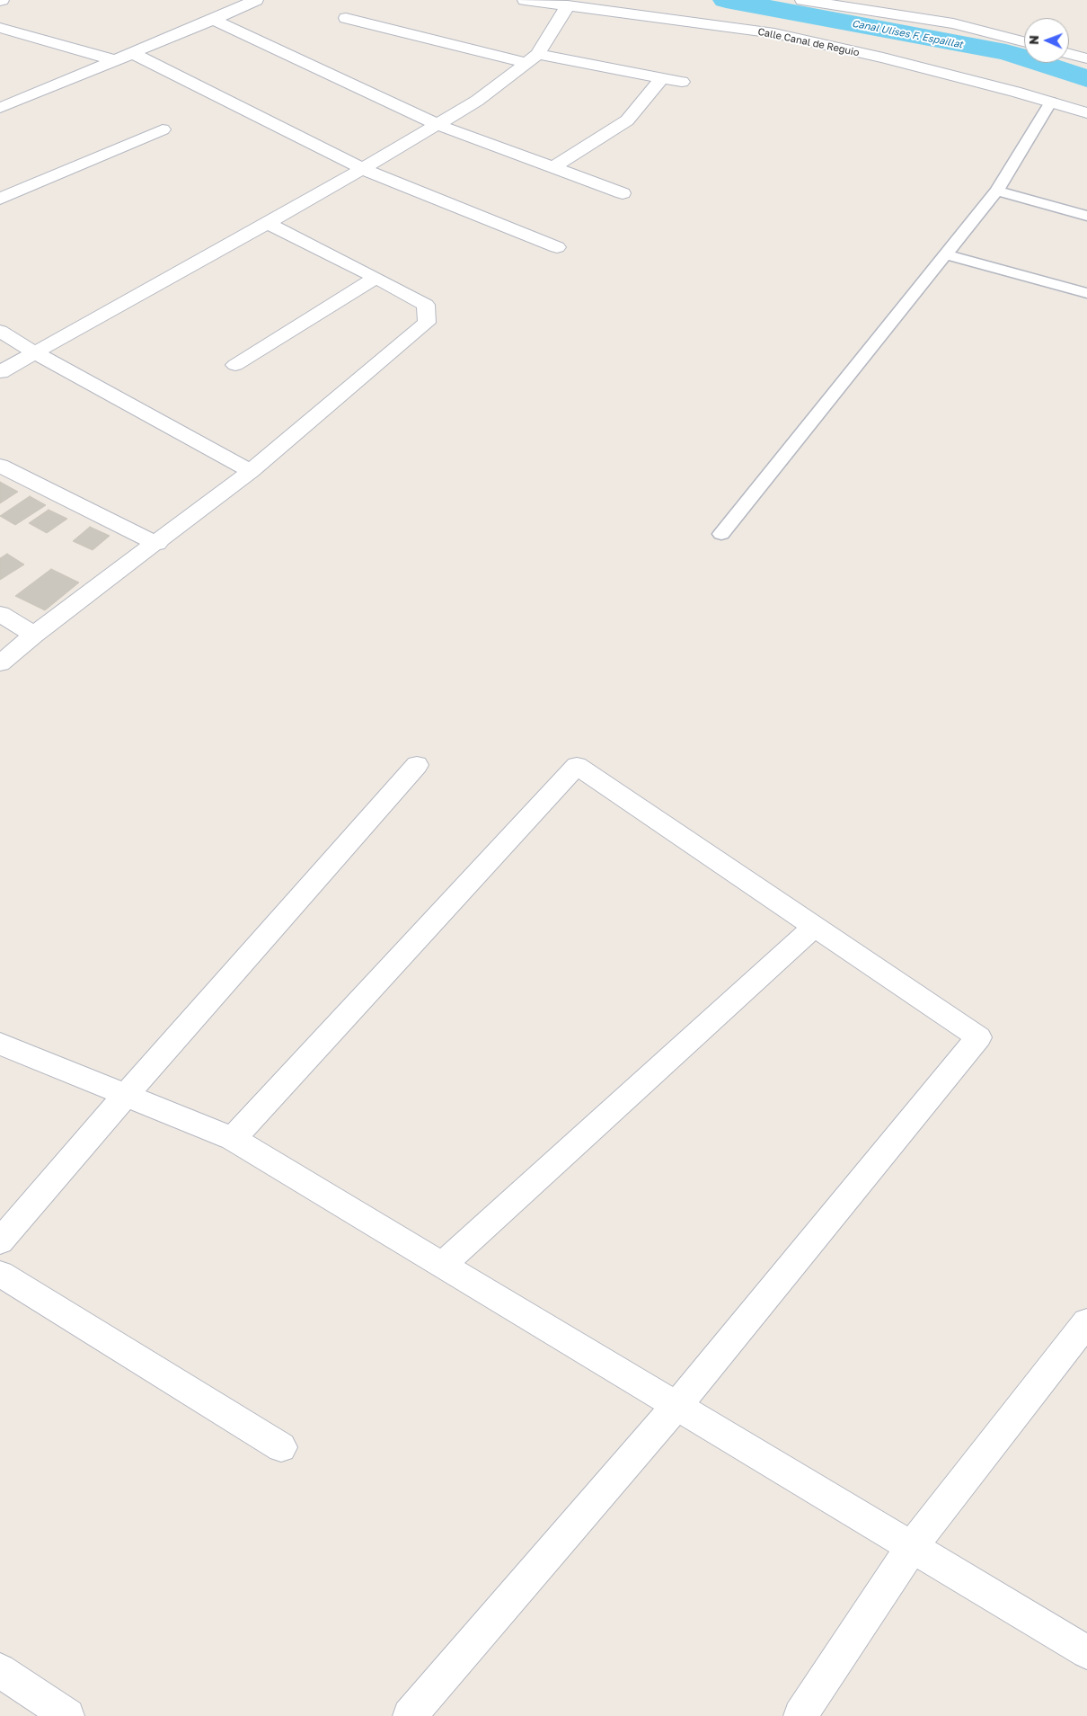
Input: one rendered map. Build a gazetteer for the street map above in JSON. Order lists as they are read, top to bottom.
{
  "streets": {
    "street": ["Calle Canal de Reguio"]
  },
  "water": ["Canal Ulises F. Espaillat"],
  "north": "left"
}
